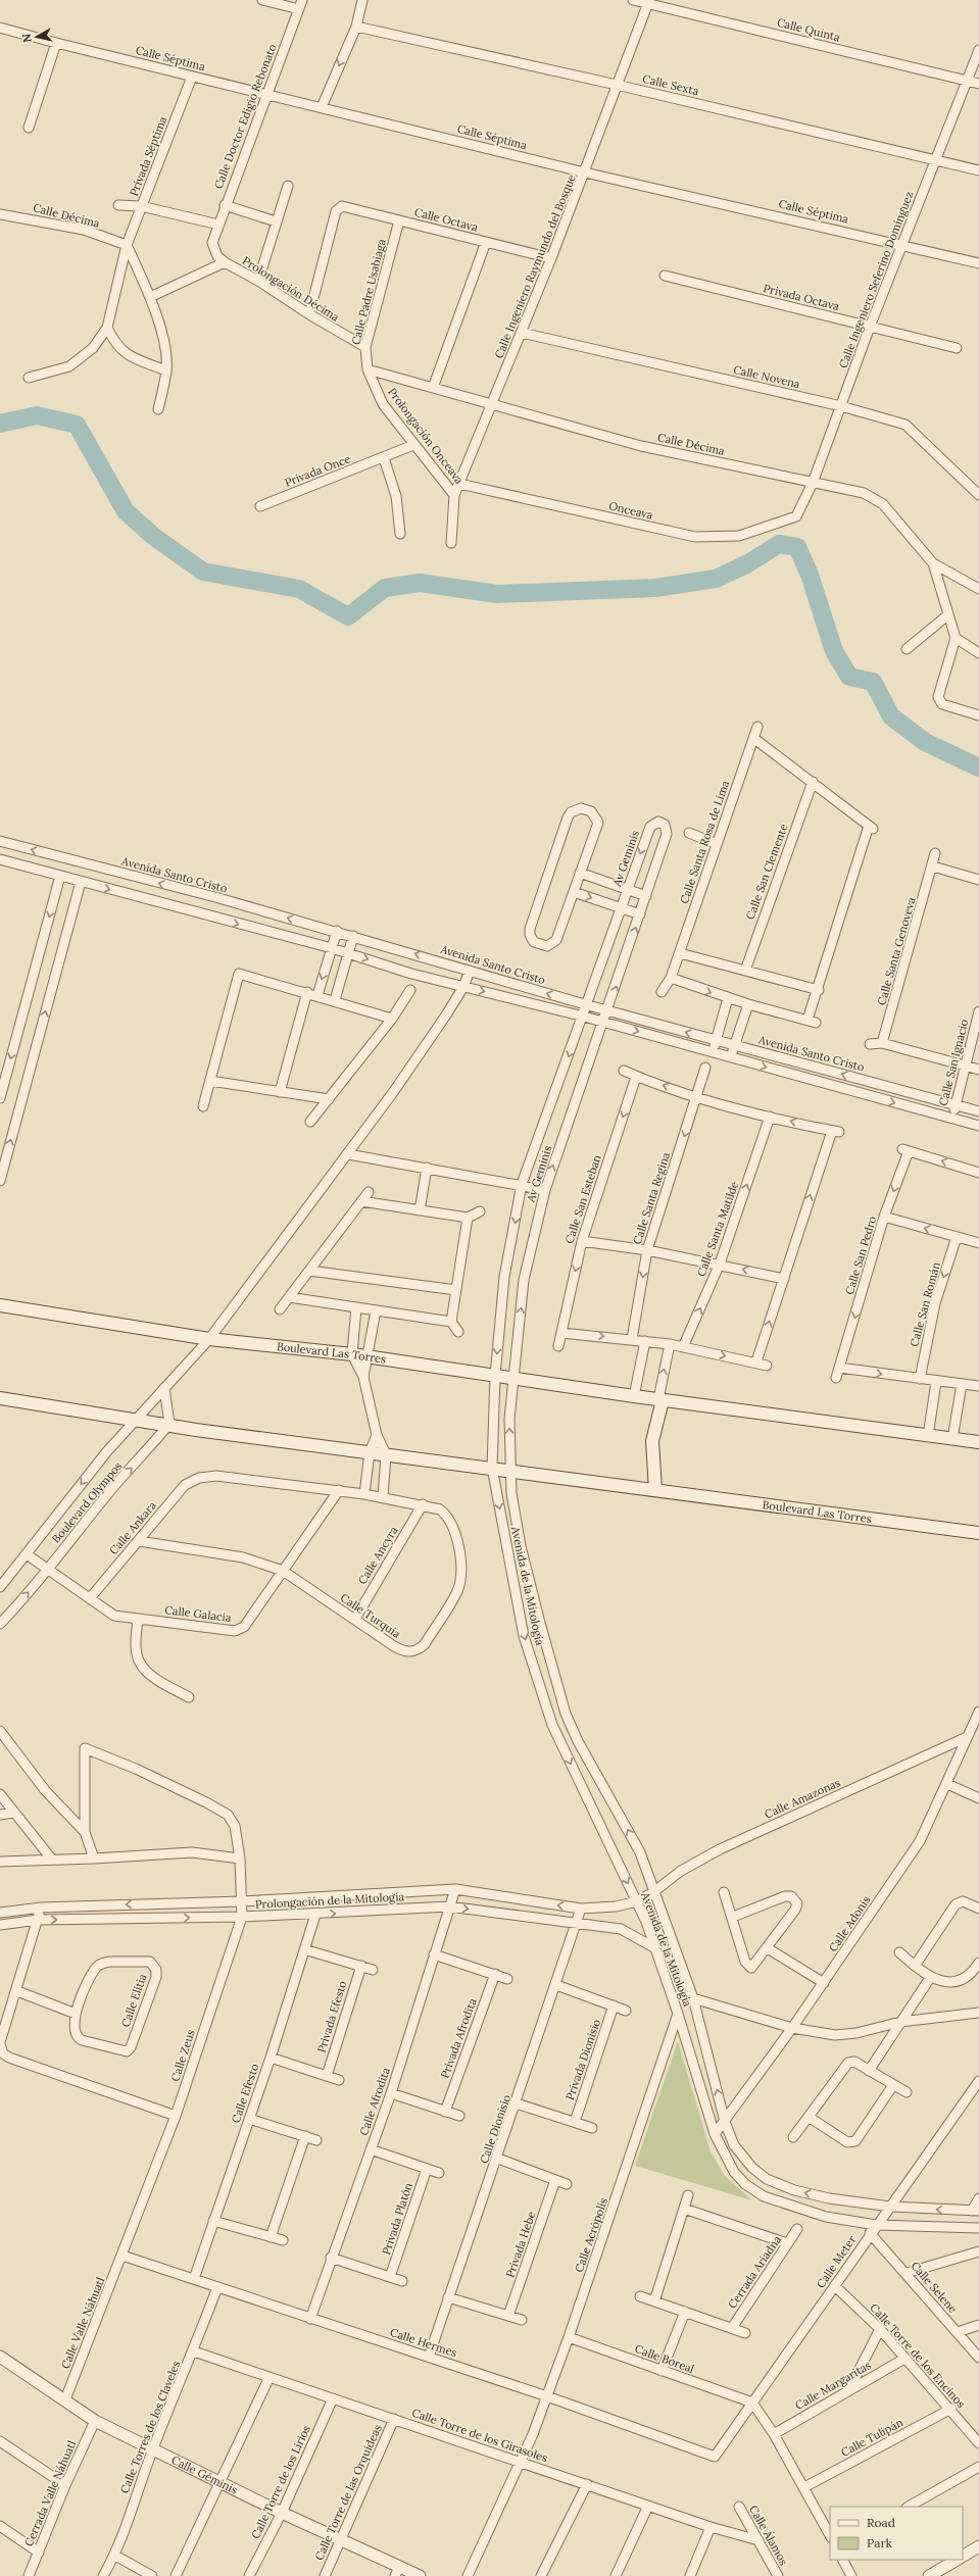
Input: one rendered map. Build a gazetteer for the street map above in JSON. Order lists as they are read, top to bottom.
{
  "streets": {
    "main road": ["Boulevard Las Torres"],
    "street": [
      "Calle Quinta",
      "Calle Séptima",
      "Calle Sexta",
      "Calle Doctor Edigio Rebonato",
      "Privada Séptima",
      "Calle Décima",
      "Calle Octava",
      "Calle Ingeniero Raymundo del Bosque",
      "Calle Ingeniero Seferino Domínguez",
      "Prolongación Décima",
      "Calle Padre Usabiaga",
      "Privada Octava",
      "Calle Novena",
      "Prolongación Onceava",
      "Privada Once",
      "Onceava",
      "Calle Santa Rosa de Lima",
      "Av Geminis",
      "Calle San Clemente",
      "Avenida Santo Cristo",
      "Calle Santa Genoveva",
      "Calle San Ignacio",
      "Calle Santa Regina",
      "Calle San Esteban",
      "Calle Santa Matilde",
      "Calle San Pedro",
      "Calle San Román",
      "Boulevard Olympos",
      "Calle Ankara",
      "Calle Ancyra",
      "Avenida de la Mitología",
      "Calle Galacia",
      "Calle Turquia",
      "Calle Amazonas",
      "Prolongación de la Mitología",
      "Calle Adonis",
      "Calle Elitia",
      "Privada Efesto",
      "Privada Afrodita",
      "Calle Zeus",
      "Privada Dionisio",
      "Calle Efesto",
      "Calle Afrodita",
      "Calle Dionisio",
      "Privada Platón",
      "Calle Acrópolis",
      "Privada Hebe",
      "Calle Meter",
      "Cerrada Ariadna",
      "Calle Selene",
      "Calle Valle Náhuatl",
      "Calle Hermes",
      "Calle Torre de los Encinos",
      "Calle Boreal",
      "Calle Margaritas",
      "Calle Torres de los Claveles",
      "Calle Torre de los Girasoles",
      "Calle Tulipán",
      "Calle Géminis",
      "Calle Torre de los Lirios",
      "Calle Torre de las Orquídeas",
      "Cerrada Valle Náhuatl",
      "Calle Álamos"
    ]
  },
  "crossings": [
    ["Calle Quinta", "Calle Ingeniero Raymundo del Bosque"],
    ["Calle Quinta", "Calle Ingeniero Seferino Domínguez"],
    ["Calle Séptima", "Calle Doctor Edigio Rebonato"],
    ["Calle Séptima", "Privada Séptima"],
    ["Calle Séptima", "Calle Ingeniero Raymundo del Bosque"],
    ["Calle Séptima", "Calle Ingeniero Seferino Domínguez"],
    ["Calle Sexta", "Calle Ingeniero Raymundo del Bosque"],
    ["Calle Sexta", "Calle Ingeniero Seferino Domínguez"],
    ["Calle Doctor Edigio Rebonato", "Prolongación Décima"],
    ["Privada Séptima", "Calle Décima"],
    ["Calle Décima", "Calle Ingeniero Raymundo del Bosque"],
    ["Calle Décima", "Calle Ingeniero Seferino Domínguez"],
    ["Calle Décima", "Calle Padre Usabiaga"],
    ["Calle Décima", "Prolongación Onceava"],
    ["Calle Octava", "Calle Ingeniero Raymundo del Bosque"],
    ["Calle Octava", "Prolongación Décima"],
    ["Calle Octava", "Calle Padre Usabiaga"],
    ["Calle Ingeniero Raymundo del Bosque", "Calle Novena"],
    ["Calle Ingeniero Raymundo del Bosque", "Prolongación Onceava"],
    ["Calle Ingeniero Raymundo del Bosque", "Onceava"],
    ["Calle Ingeniero Seferino Domínguez", "Privada Octava"],
    ["Calle Ingeniero Seferino Domínguez", "Calle Novena"],
    ["Calle Ingeniero Seferino Domínguez", "Onceava"],
    ["Prolongación Décima", "Calle Padre Usabiaga"],
    ["Calle Padre Usabiaga", "Prolongación Onceava"],
    ["Prolongación Onceava", "Privada Once"],
    ["Av Geminis", "Avenida Santo Cristo"],
    ["Av Geminis", "Boulevard Las Torres"],
    ["Av Geminis", "Avenida de la Mitología"],
    ["Avenida Santo Cristo", "Calle San Ignacio"],
    ["Avenida Santo Cristo", "Boulevard Olympos"],
    ["Boulevard Las Torres", "Boulevard Olympos"],
    ["Boulevard Las Torres", "Avenida de la Mitología"],
    ["Boulevard Olympos", "Calle Galacia"],
    ["Calle Ankara", "Calle Galacia"],
    ["Calle Ankara", "Calle Turquia"],
    ["Calle Ancyra", "Calle Turquia"],
    ["Avenida de la Mitología", "Calle Amazonas"],
    ["Avenida de la Mitología", "Prolongación de la Mitología"],
    ["Avenida de la Mitología", "Calle Adonis"],
    ["Avenida de la Mitología", "Calle Acrópolis"],
    ["Avenida de la Mitología", "Calle Meter"],
    ["Calle Galacia", "Calle Turquia"],
    ["Calle Amazonas", "Prolongación de la Mitología"],
    ["Calle Amazonas", "Calle Adonis"],
    ["Prolongación de la Mitología", "Calle Zeus"],
    ["Prolongación de la Mitología", "Calle Efesto"],
    ["Prolongación de la Mitología", "Calle Afrodita"],
    ["Prolongación de la Mitología", "Calle Dionisio"],
    ["Calle Zeus", "Calle Valle Náhuatl"],
    ["Calle Zeus", "Calle Hermes"],
    ["Calle Efesto", "Calle Hermes"],
    ["Calle Afrodita", "Calle Hermes"],
    ["Calle Dionisio", "Calle Hermes"],
    ["Calle Acrópolis", "Calle Hermes"],
    ["Calle Acrópolis", "Calle Boreal"],
    ["Calle Acrópolis", "Calle Torre de los Girasoles"],
    ["Calle Meter", "Calle Selene"],
    ["Calle Meter", "Calle Hermes"],
    ["Calle Meter", "Calle Torre de los Encinos"],
    ["Calle Meter", "Calle Boreal"],
    ["Calle Valle Náhuatl", "Calle Hermes"],
    ["Calle Valle Náhuatl", "Calle Géminis"],
    ["Calle Hermes", "Calle Torres de los Claveles"],
    ["Calle Torre de los Encinos", "Calle Margaritas"],
    ["Calle Torre de los Encinos", "Calle Tulipán"],
    ["Calle Torres de los Claveles", "Calle Torre de los Girasoles"],
    ["Calle Torres de los Claveles", "Calle Géminis"],
    ["Calle Torre de los Girasoles", "Calle Torre de los Lirios"],
    ["Calle Torre de los Girasoles", "Calle Torre de las Orquídeas"],
    ["Calle Torre de los Girasoles", "Calle Álamos"],
    ["Calle Géminis", "Calle Torre de los Lirios"],
    ["Calle Géminis", "Calle Torre de las Orquídeas"],
    ["Calle Géminis", "Cerrada Valle Náhuatl"]
  ],
  "one_way": ["Calle Santa Regina", "Calle San Esteban", "Calle San Román"],
  "legend": ["Road", "Park"],
  "north": "left"
}
